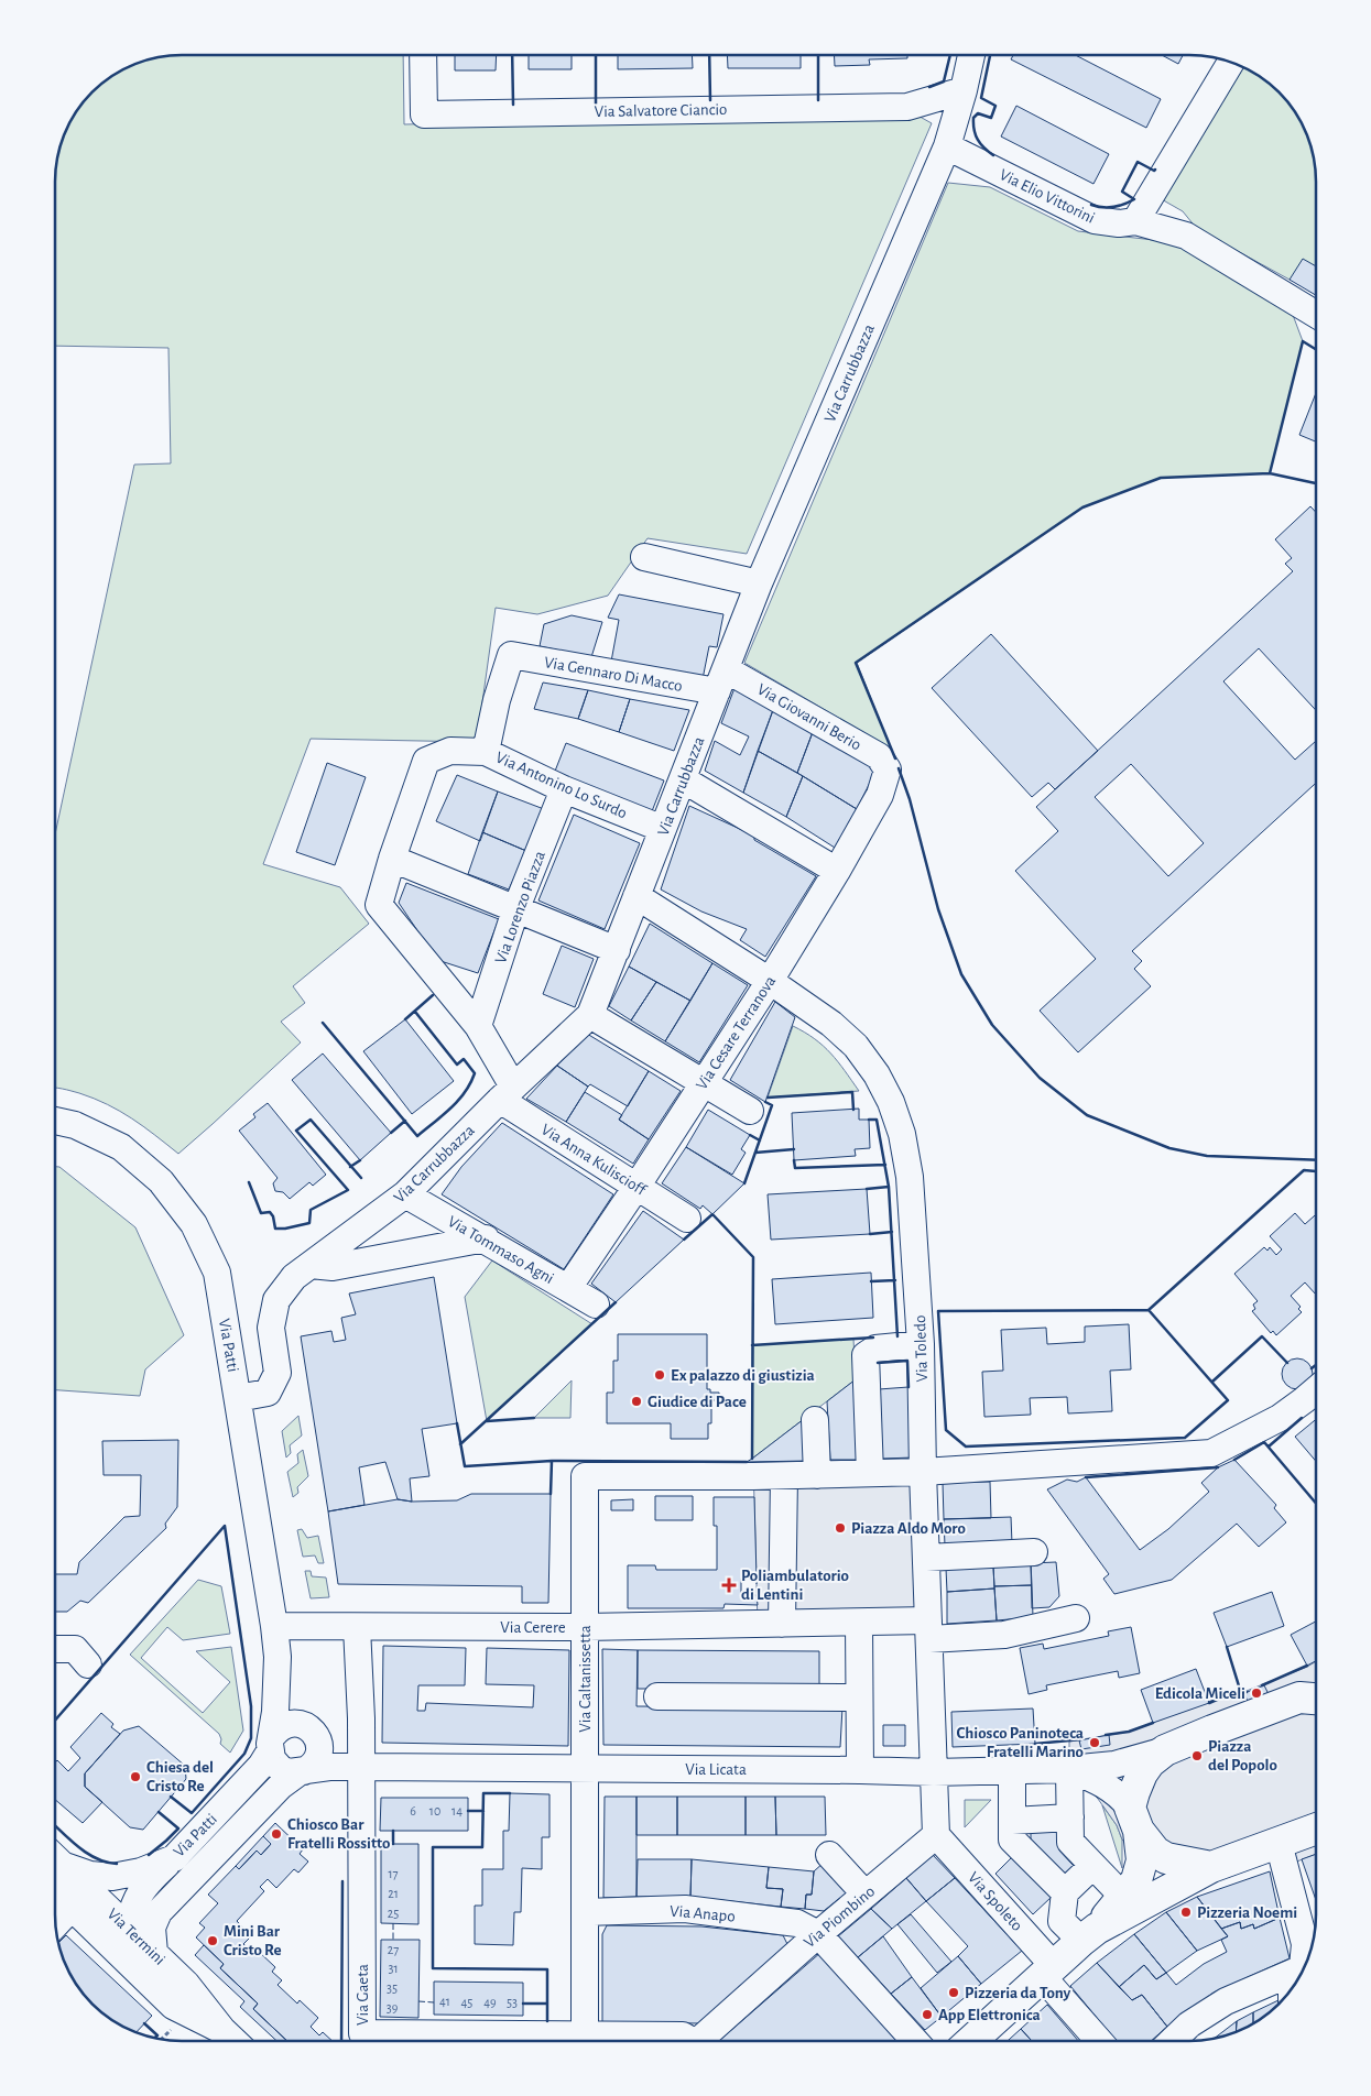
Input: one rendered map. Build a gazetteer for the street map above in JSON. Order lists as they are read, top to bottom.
{
  "streets": {
    "street": [
      "Via Salvatore Ciancio",
      "Via Elio Vittorini",
      "Via Carrubbazza",
      "Via Gennaro Di Macco",
      "Via Giovanni Berio",
      "Via Antonino Lo Surdo",
      "Via Lorenzo Piazza",
      "Via Cesare Terranova",
      "Via Anna Kuliscioff",
      "Via Tommaso Agni",
      "Via Patti",
      "Via Toledo",
      "Via Cerere",
      "Via Caltanissetta",
      "Via Licata",
      "Via Spoleto",
      "Via Anapo",
      "Via Piombino",
      "Via Termini",
      "Via Gaeta"
    ]
  },
  "crossings": [
    ["Via Salvatore Ciancio", "Via Carrubbazza"],
    ["Via Elio Vittorini", "Via Carrubbazza"],
    ["Via Carrubbazza", "Via Gennaro Di Macco"],
    ["Via Carrubbazza", "Via Giovanni Berio"],
    ["Via Carrubbazza", "Via Antonino Lo Surdo"],
    ["Via Carrubbazza", "Via Anna Kuliscioff"],
    ["Via Carrubbazza", "Via Tommaso Agni"],
    ["Via Carrubbazza", "Via Patti"],
    ["Via Carrubbazza", "Via Toledo"],
    ["Via Gennaro Di Macco", "Via Giovanni Berio"],
    ["Via Gennaro Di Macco", "Via Antonino Lo Surdo"],
    ["Via Giovanni Berio", "Via Cesare Terranova"],
    ["Via Antonino Lo Surdo", "Via Lorenzo Piazza"],
    ["Via Cesare Terranova", "Via Anna Kuliscioff"],
    ["Via Cesare Terranova", "Via Tommaso Agni"],
    ["Via Cesare Terranova", "Via Toledo"],
    ["Via Patti", "Via Cerere"],
    ["Via Patti", "Via Licata"],
    ["Via Patti", "Via Termini"],
    ["Via Toledo", "Via Cerere"],
    ["Via Toledo", "Via Licata"],
    ["Via Cerere", "Via Caltanissetta"],
    ["Via Cerere", "Via Gaeta"],
    ["Via Caltanissetta", "Via Licata"],
    ["Via Caltanissetta", "Via Anapo"],
    ["Via Licata", "Via Gaeta"],
    ["Via Spoleto", "Via Piombino"],
    ["Via Anapo", "Via Piombino"]
  ],
  "places": {
    "other": [
      "Ex palazzo di giustizia",
      "Giudice di Pace",
      "Piazza Aldo Moro",
      "Edicola Miceli",
      "Chiosco Paninoteca Fratelli Marino",
      "Piazza del Popolo",
      "Chiesa del Cristo Re",
      "Chiosco Bar Fratelli Rossitto",
      "Pizzeria Noemi",
      "Mini Bar Cristo Re",
      "Pizzeria da Tony",
      "App Elettronica"
    ],
    "health": ["Poliambulatorio di Lentini"]
  },
  "house_numbers": [
    "6",
    "10",
    "14",
    "17",
    "21",
    "25",
    "27",
    "31",
    "35",
    "41",
    "45",
    "49",
    "53",
    "39"
  ]
}
